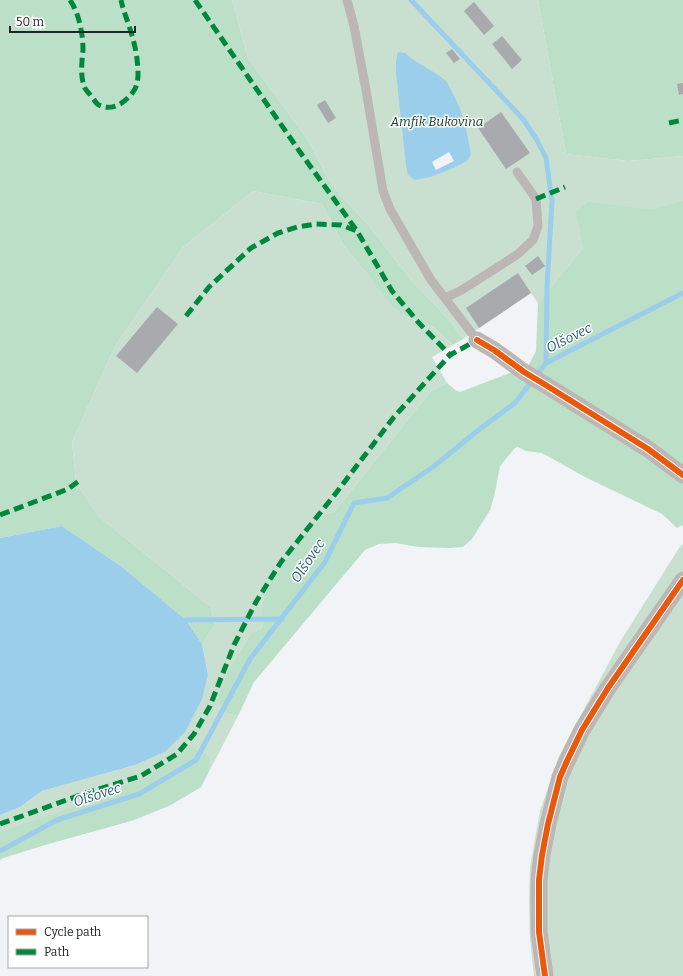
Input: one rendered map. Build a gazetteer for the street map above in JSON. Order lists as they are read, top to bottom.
{
  "water": ["Olšovec"],
  "parks": ["Amfík Bukovina"],
  "legend": ["Cycle path", "Path"],
  "scale_bar": "50 m"
}
